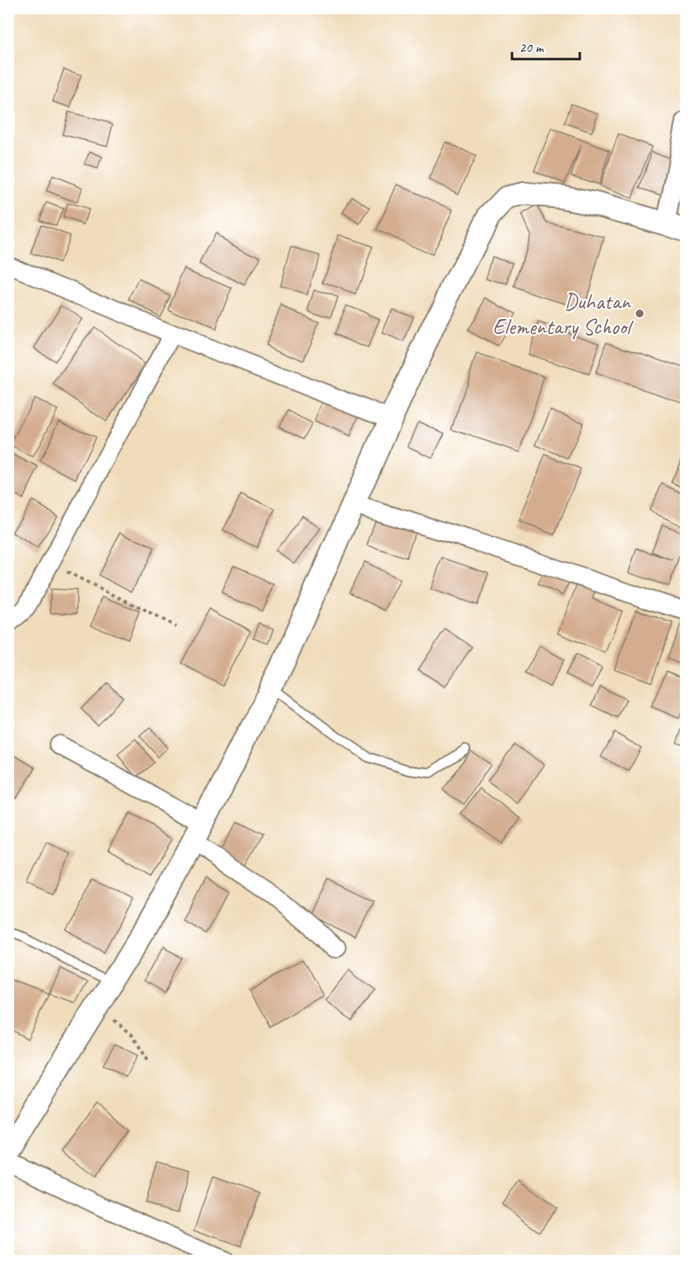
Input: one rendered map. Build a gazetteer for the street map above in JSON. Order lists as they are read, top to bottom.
{
  "places": ["Duhatan Elementary School"],
  "scale_bar": "20 m"
}
